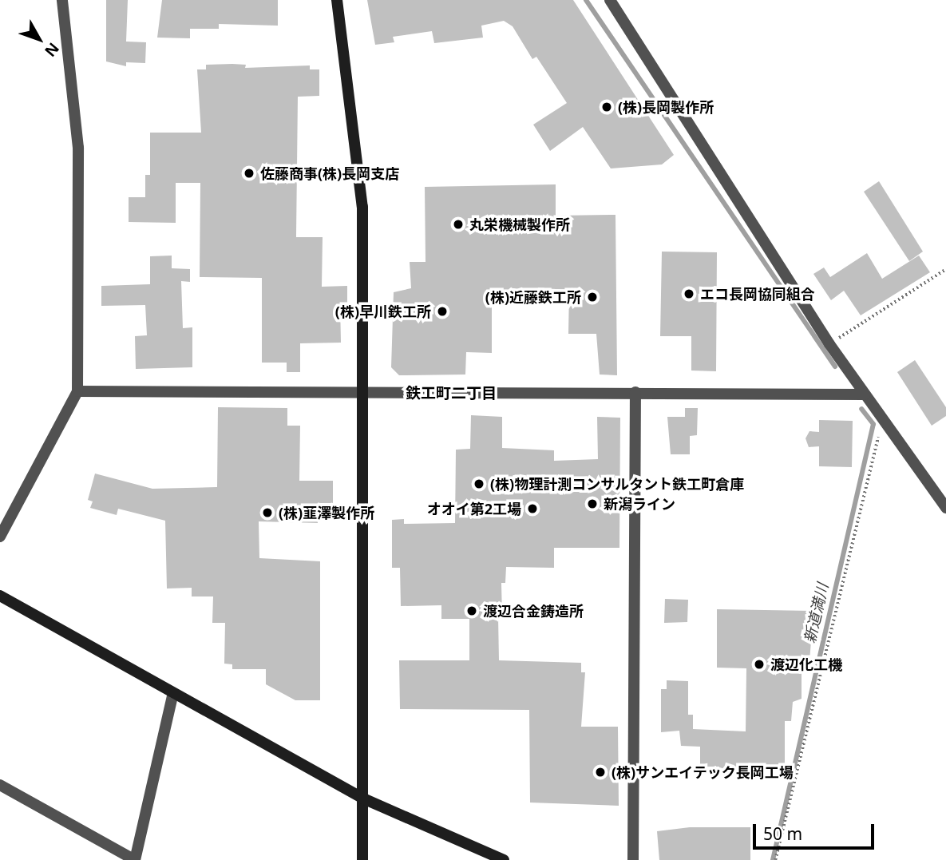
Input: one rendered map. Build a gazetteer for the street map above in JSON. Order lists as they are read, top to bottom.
{
  "districts": ["鉄工町二丁目"],
  "water": ["新道満川"],
  "places": [
    "(株)長岡製作所",
    "佐藤商事(株)長岡支店",
    "丸栄機械製作所",
    "エコ長岡協同組合",
    "(株)近藤鉄工所",
    "(株)早川鉄工所",
    "(株)物理計測コンサルタント鉄工町倉庫",
    "新潟ライン",
    "オオイ第2工場",
    "(株)韮澤製作所",
    "渡辺合金鋳造所",
    "渡辺化工機",
    "(株)サンエイテック長岡工場"
  ],
  "scale_bar": "50 m",
  "north": "bottom right"
}
